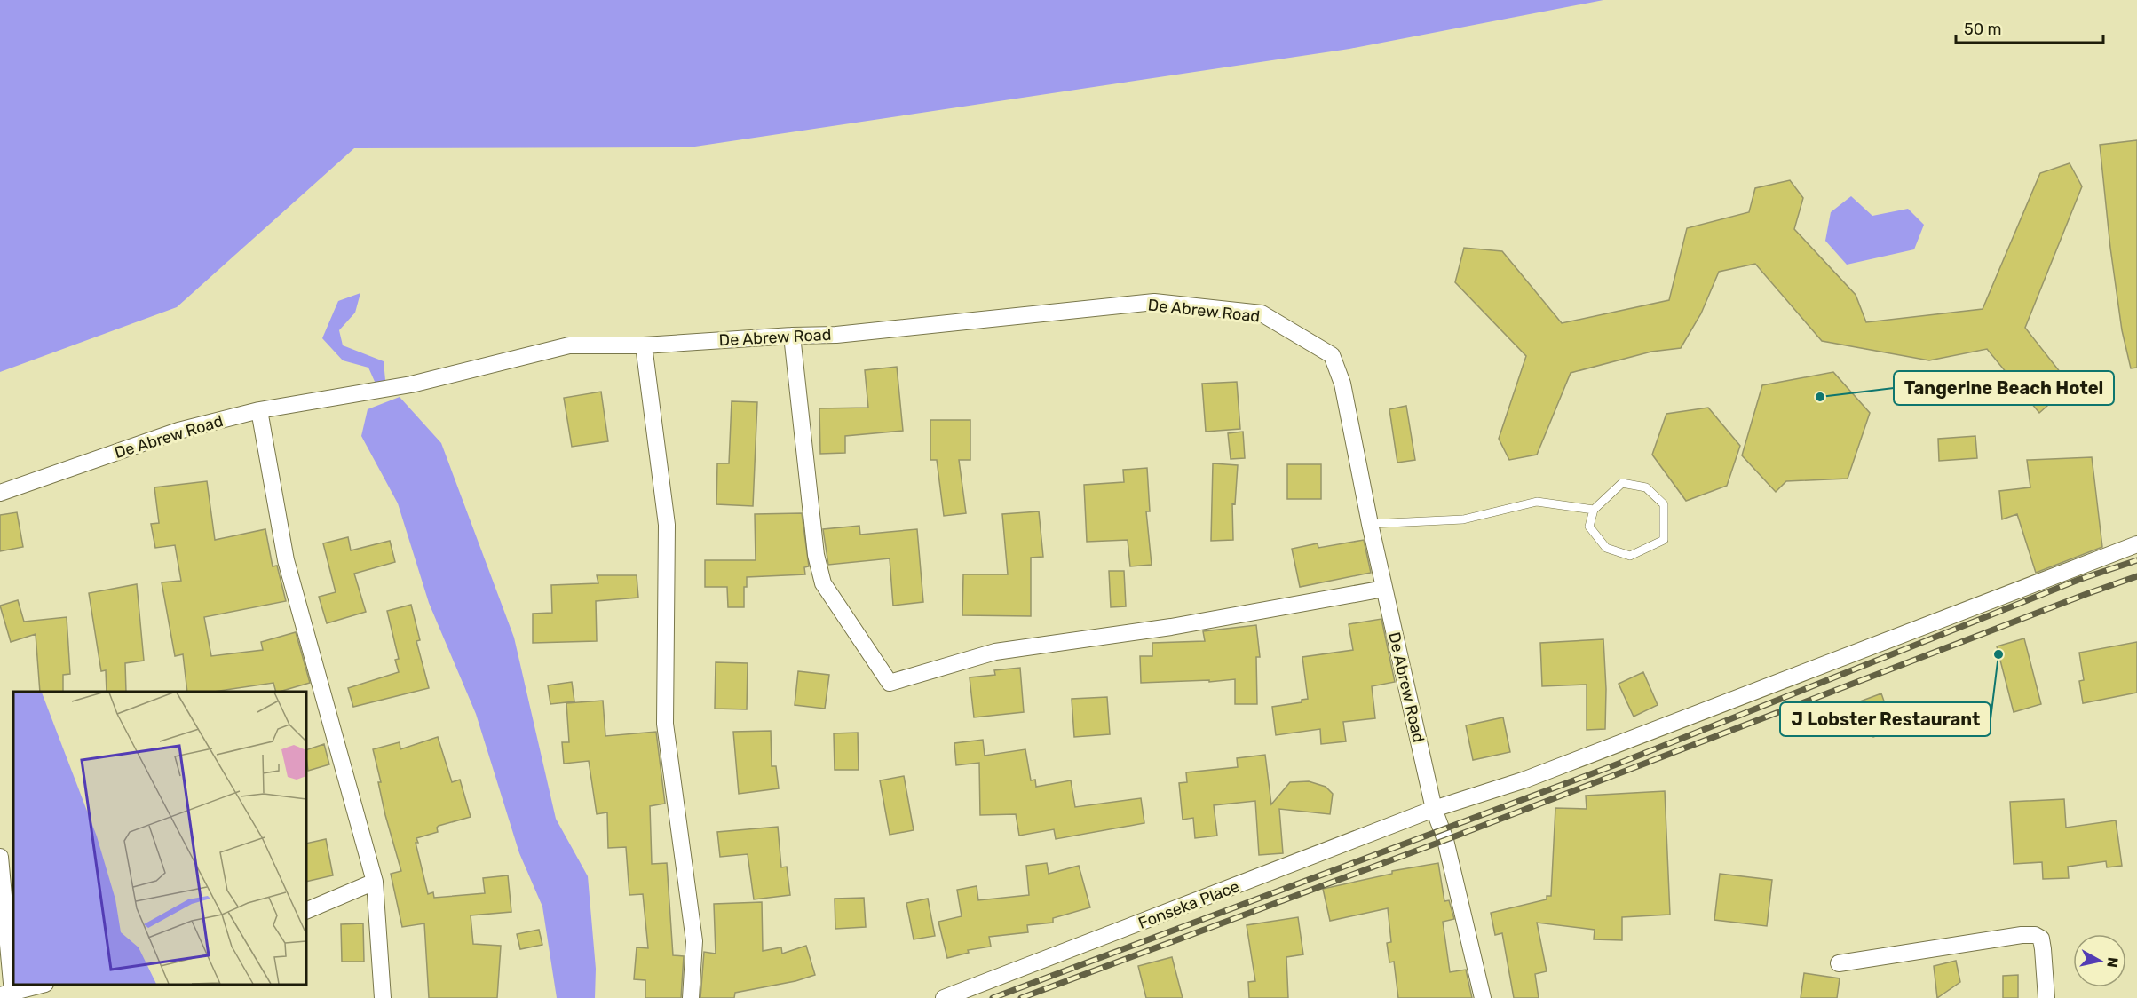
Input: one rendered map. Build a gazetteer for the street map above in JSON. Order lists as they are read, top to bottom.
{
  "streets": {
    "street": ["De Abrew Road", "Fonseka Place"]
  },
  "crossings": [
    ["De Abrew Road", "Fonseka Place"]
  ],
  "places": ["Tangerine Beach Hotel", "J Lobster Restaurant"],
  "scale_bar": "50 m",
  "north": "right"
}
